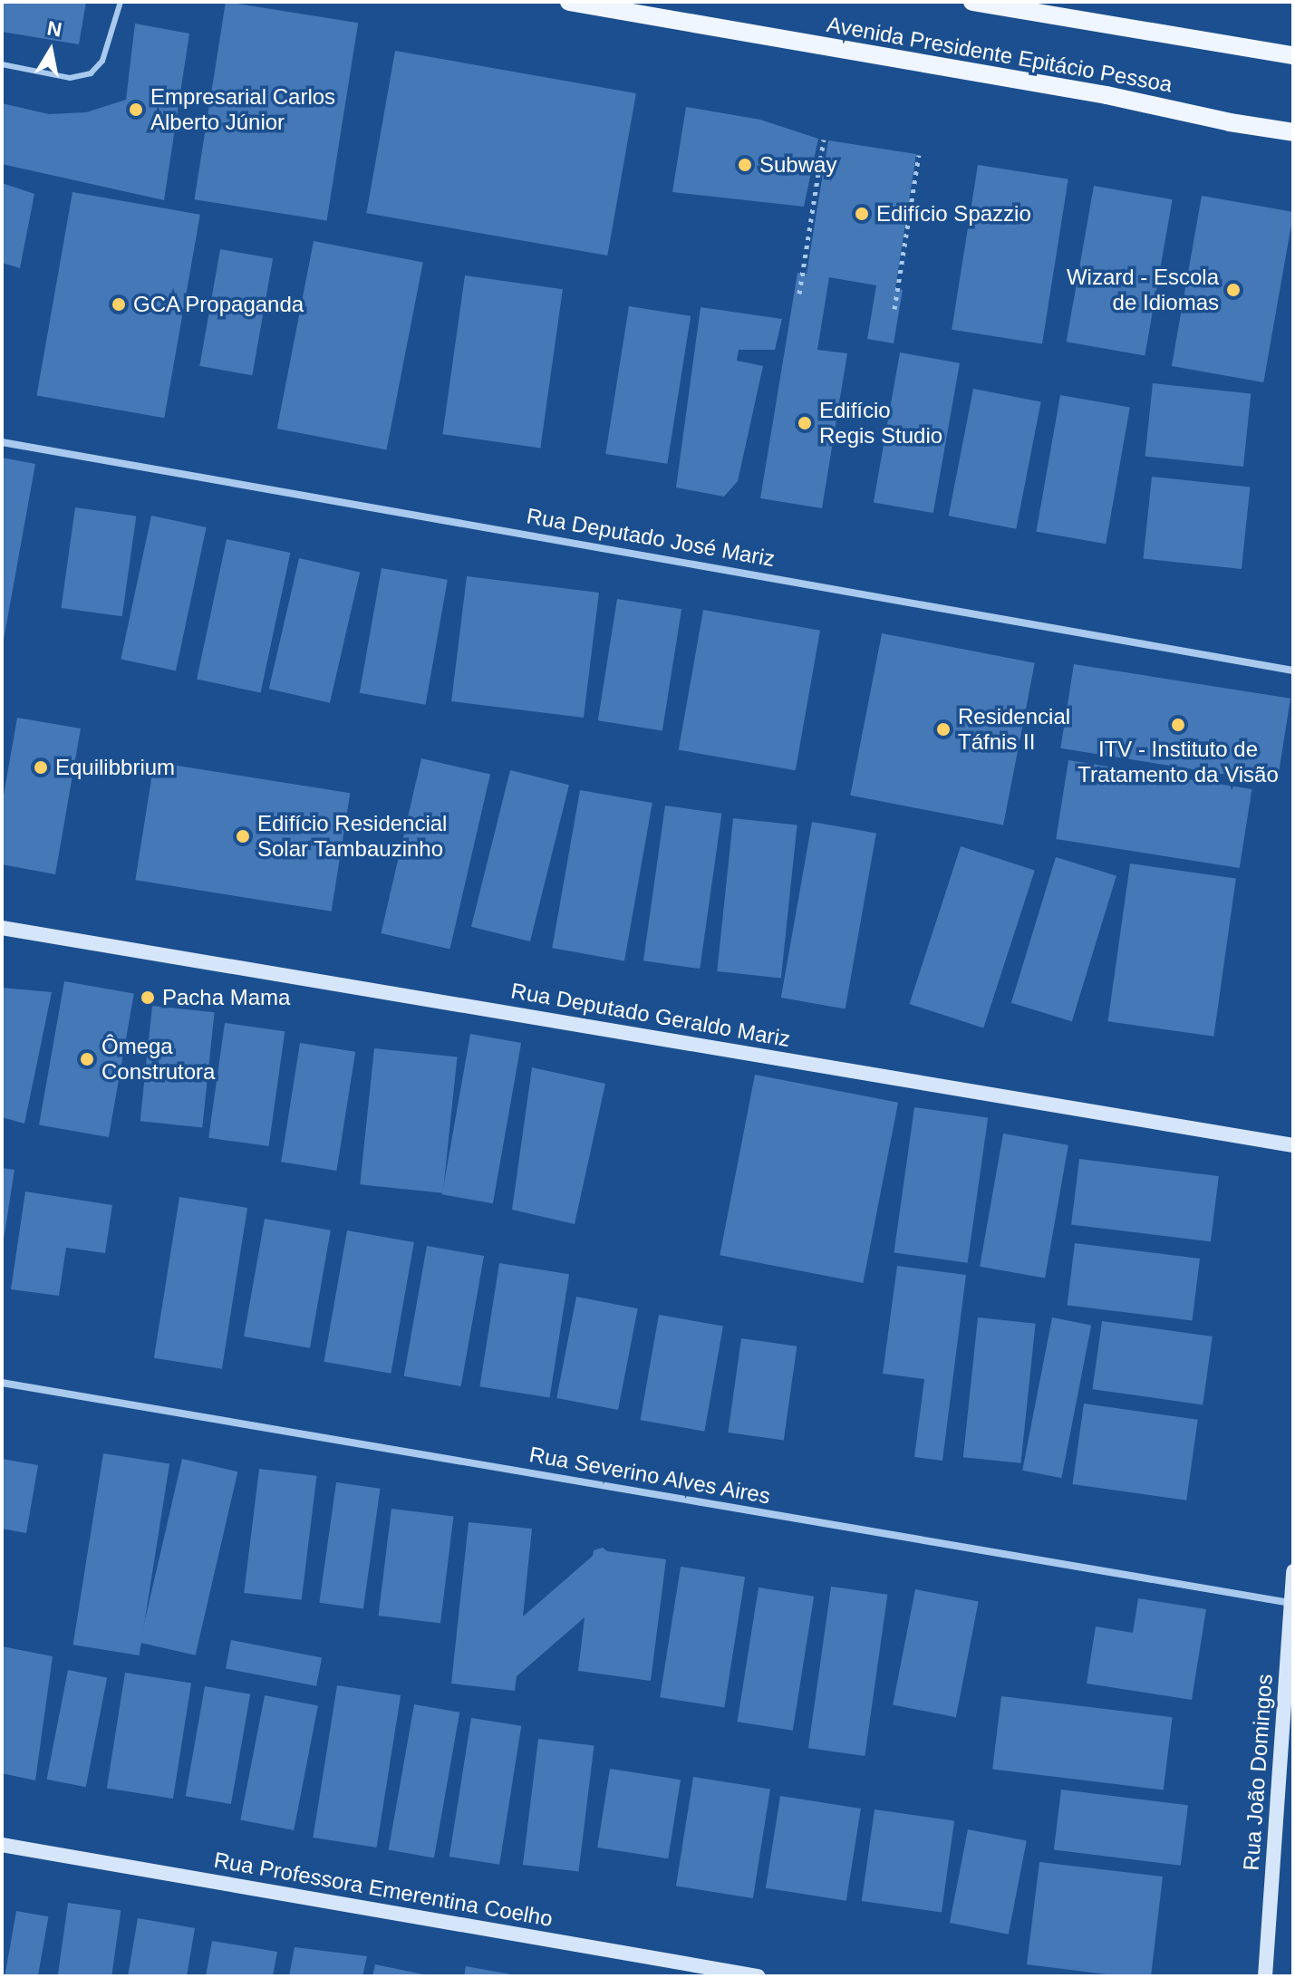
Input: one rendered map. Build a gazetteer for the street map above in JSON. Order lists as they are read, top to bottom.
{
  "streets": {
    "main road": ["Avenida Presidente Epitácio Pessoa"],
    "street": [
      "Rua Deputado José Mariz",
      "Rua Deputado Geraldo Mariz",
      "Rua Severino Alves Aires",
      "Rua João Domingos",
      "Rua Professora Emerentina Coelho"
    ]
  },
  "crossings": [
    ["Rua Severino Alves Aires", "Rua João Domingos"]
  ],
  "places": [
    "Empresarial Carlos Alberto Júnior",
    "Subway",
    "Edifício Spazzio",
    "Wizard - Escola de Idiomas",
    "GCA Propaganda",
    "Edifício Regis Studio",
    "ITV - Instituto de Tratamento da Visão",
    "Residencial Táfnis II",
    "Equilibbrium",
    "Edifício Residencial Solar Tambauzinho",
    "Pacha Mama",
    "Ômega Construtora"
  ],
  "north": "top"
}
